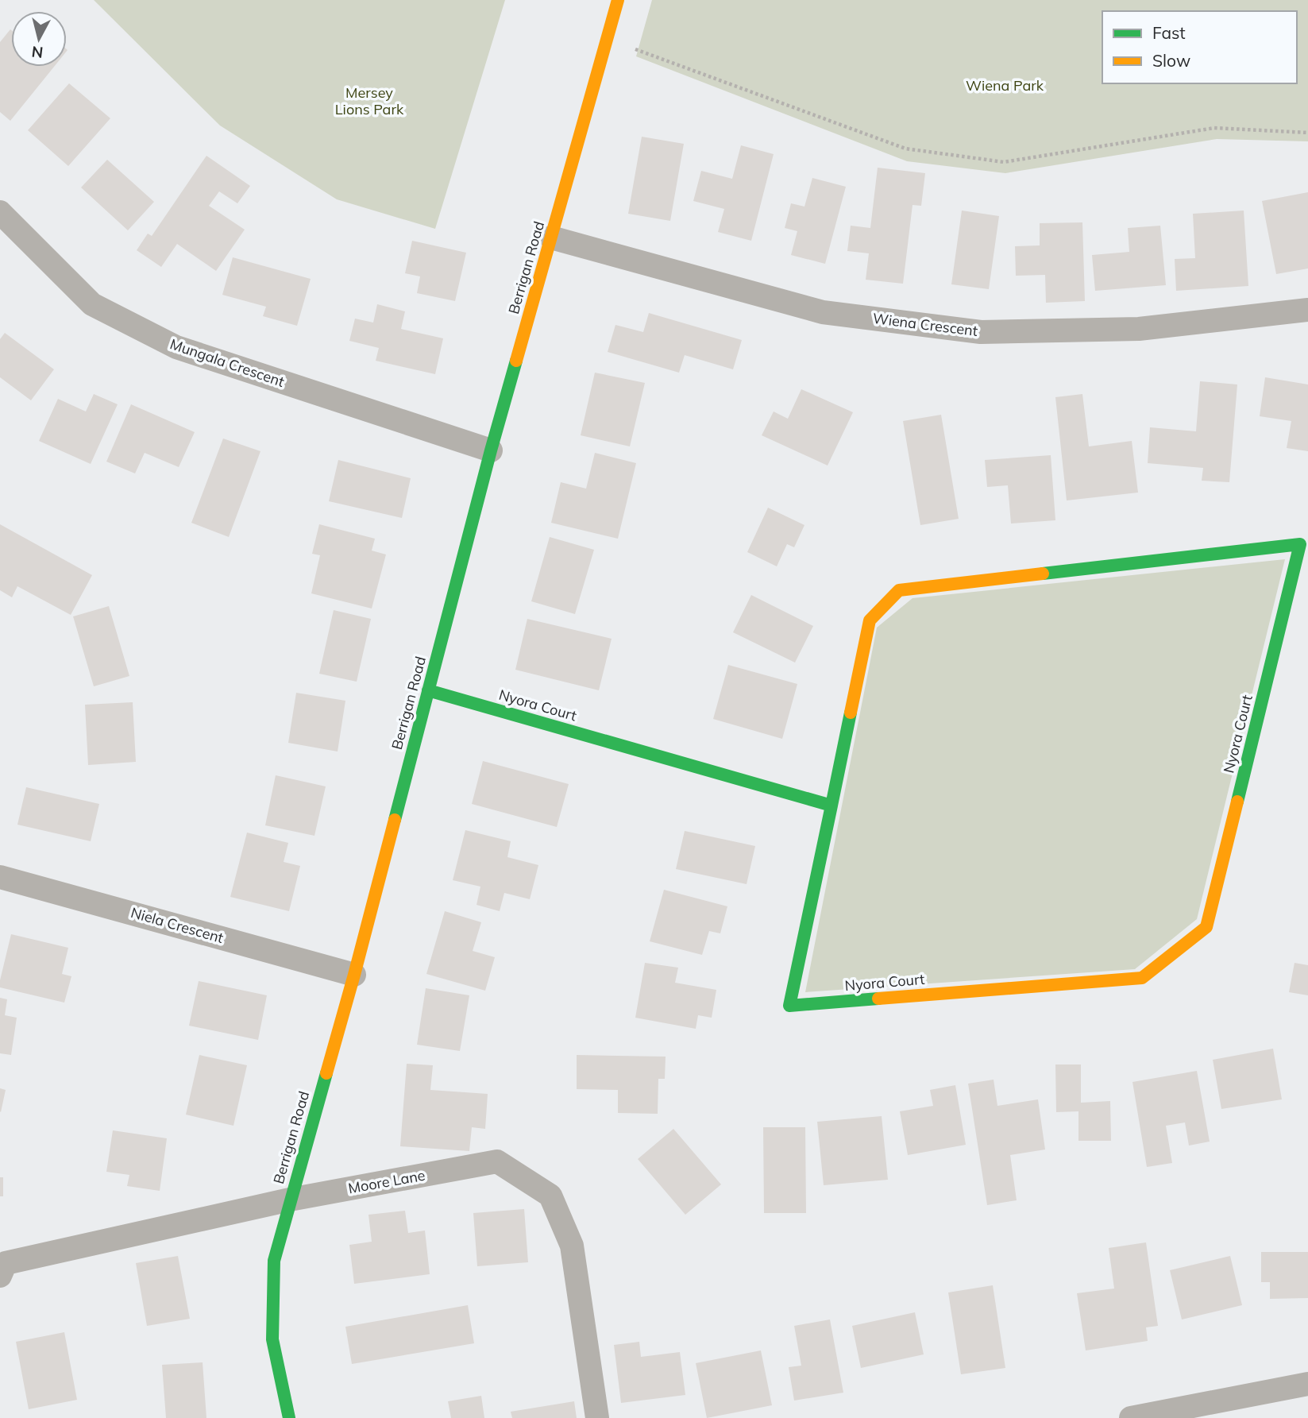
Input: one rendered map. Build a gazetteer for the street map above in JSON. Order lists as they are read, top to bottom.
{
  "streets": {
    "street": [
      "Berrigan Road",
      "Wiena Crescent",
      "Mungala Crescent",
      "Nyora Court",
      "Niela Crescent",
      "Moore Lane"
    ]
  },
  "crossings": [
    ["Berrigan Road", "Wiena Crescent"],
    ["Berrigan Road", "Mungala Crescent"],
    ["Berrigan Road", "Nyora Court"],
    ["Berrigan Road", "Niela Crescent"],
    ["Berrigan Road", "Moore Lane"]
  ],
  "parks": ["Wiena Park", "Mersey Lions Park"],
  "legend": ["Fast", "Slow"],
  "north": "bottom"
}
